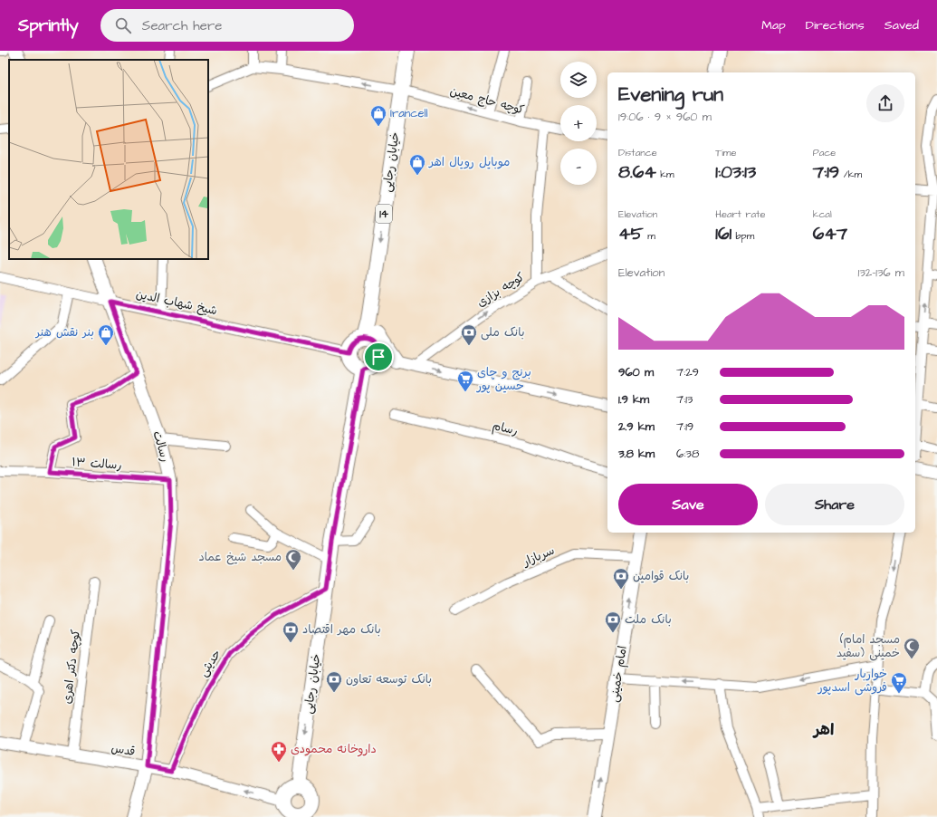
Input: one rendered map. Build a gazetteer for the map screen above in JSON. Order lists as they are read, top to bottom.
{
  "streets": {
    "main road": [
      "خیابان رجایی",
      "14",
      "رسالت",
      "امام خمینی"
    ],
    "street": [
      "کوچه حاج معین",
      "کوچه بزازی",
      "شیخ شهاب الدین",
      "رسام",
      "رسالت ۱۳",
      "سربازار",
      "حدیثی",
      "کوچه دکتر اهری",
      "قدس"
    ]
  },
  "crossings": [
    ["کوچه حاج معین", "خیابان رجایی"],
    ["خیابان رجایی", "شیخ شهاب الدین"],
    ["خیابان رجایی", "حدیثی"],
    ["خیابان رجایی", "قدس"],
    ["شیخ شهاب الدین", "رسالت"],
    ["رسالت", "رسالت ۱۳"],
    ["رسالت", "قدس"],
    ["سربازار", "امام خمینی"],
    ["حدیثی", "قدس"],
    ["کوچه دکتر اهری", "قدس"]
  ],
  "one_way": [
    "کوچه حاج معین",
    "خیابان رجایی",
    "کوچه بزازی",
    "امام خمینی",
    "قدس"
  ],
  "districts": ["اهر"],
  "places": {
    "shop": ["Irancell", "موبایل رویال اهر", "بنر نقش هنر"],
    "bank": [
      "بانک ملی",
      "بانک قوامین",
      "بانک ملت",
      "بانک مهر اقتصاد",
      "بانک توسعه تعاون"
    ],
    "supermarket": ["برنج و چای حسین پور", "خواربار فروشی اسدپور"],
    "mosque": ["مسجد شیخ عماد", "(مسجد امام خمینی (سفید"],
    "pharmacy": ["داروخانه محمودی"]
  },
  "page": {
    "header": "Sprintly",
    "search": "Search here",
    "nav": ["Map", "Directions", "Saved"],
    "map_buttons": ["+", "−"],
    "heading": ["Evening run", "19:06 · 9 × 960 m"],
    "stats": [
      ["Distance", "8.64 km"],
      ["Time", "1:03:13"],
      ["Pace", "7:19 /km"],
      ["Elevation", "45 m"],
      ["Heart rate", "161 bpm"],
      ["kcal", "647"]
    ],
    "chart": ["Elevation", "132–136 m"],
    "list": [
      {
        "name": "960 m",
        "note": "7:29"
      },
      {
        "name": "1.9 km",
        "note": "7:13"
      },
      {
        "name": "2.9 km",
        "note": "7:19"
      },
      {
        "name": "3.8 km",
        "note": "6:38"
      }
    ],
    "buttons": ["Save", "Share"]
  }
}
